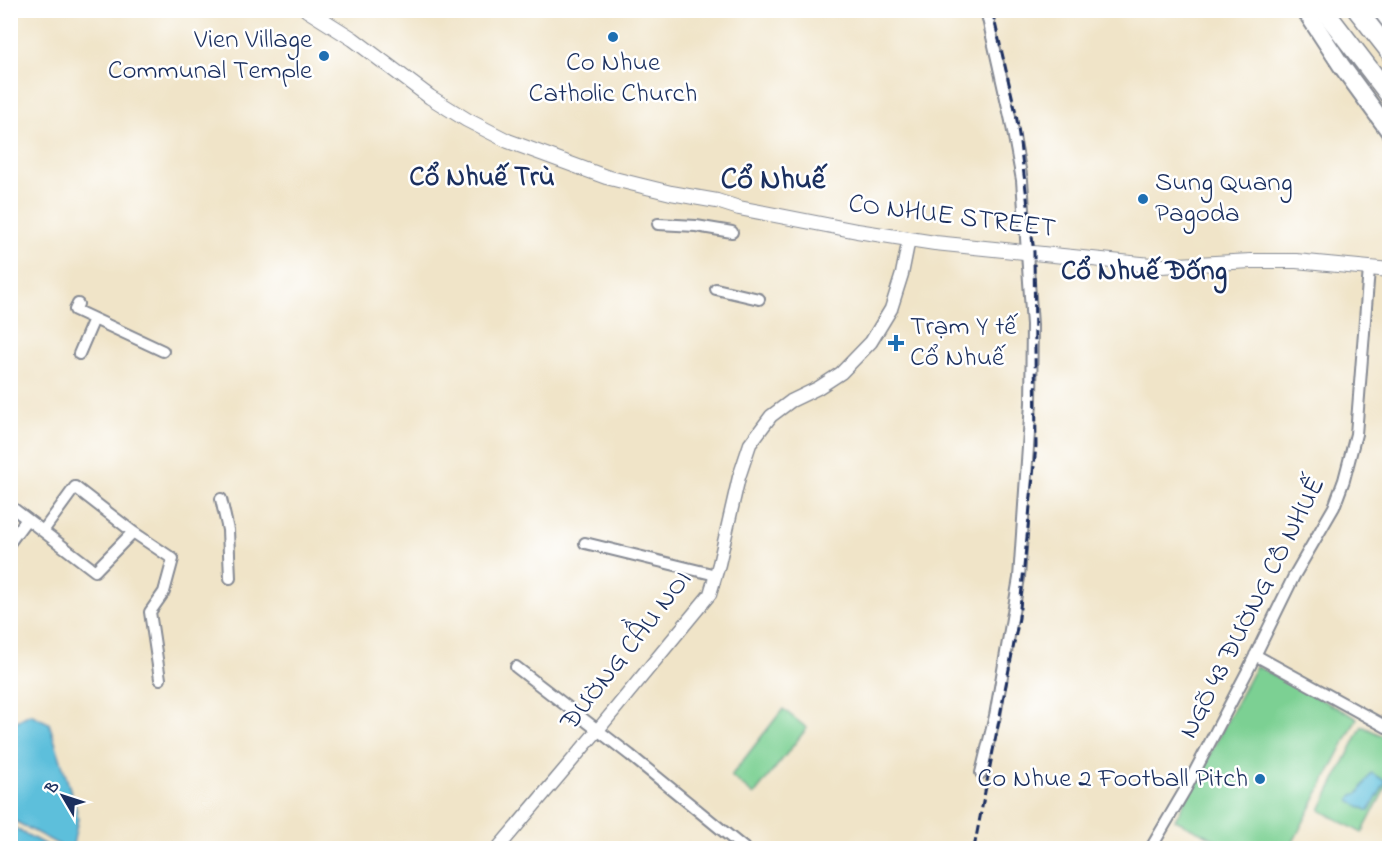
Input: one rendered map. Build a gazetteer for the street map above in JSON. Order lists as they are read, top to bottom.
{
  "streets": {
    "main road": ["CO NHUE STREET"],
    "street": ["NGÕ 43 ĐƯỜNG CỔ NHUẾ", "ĐƯỜNG CẦU NOI"]
  },
  "crossings": [
    ["CO NHUE STREET", "NGÕ 43 ĐƯỜNG CỔ NHUẾ"],
    ["CO NHUE STREET", "ĐƯỜNG CẦU NOI"]
  ],
  "districts": ["Cổ Nhuế Trù", "Cổ Nhuế", "Cổ Nhuế Đống"],
  "places": {
    "other": [
      "Co Nhue Catholic Church",
      "Vien Village Communal Temple",
      "Sung Quang Pagoda",
      "Co Nhue 2 Football Pitch"
    ],
    "health": ["Trạm Y tế Cổ Nhuế"]
  },
  "north": "top left"
}
